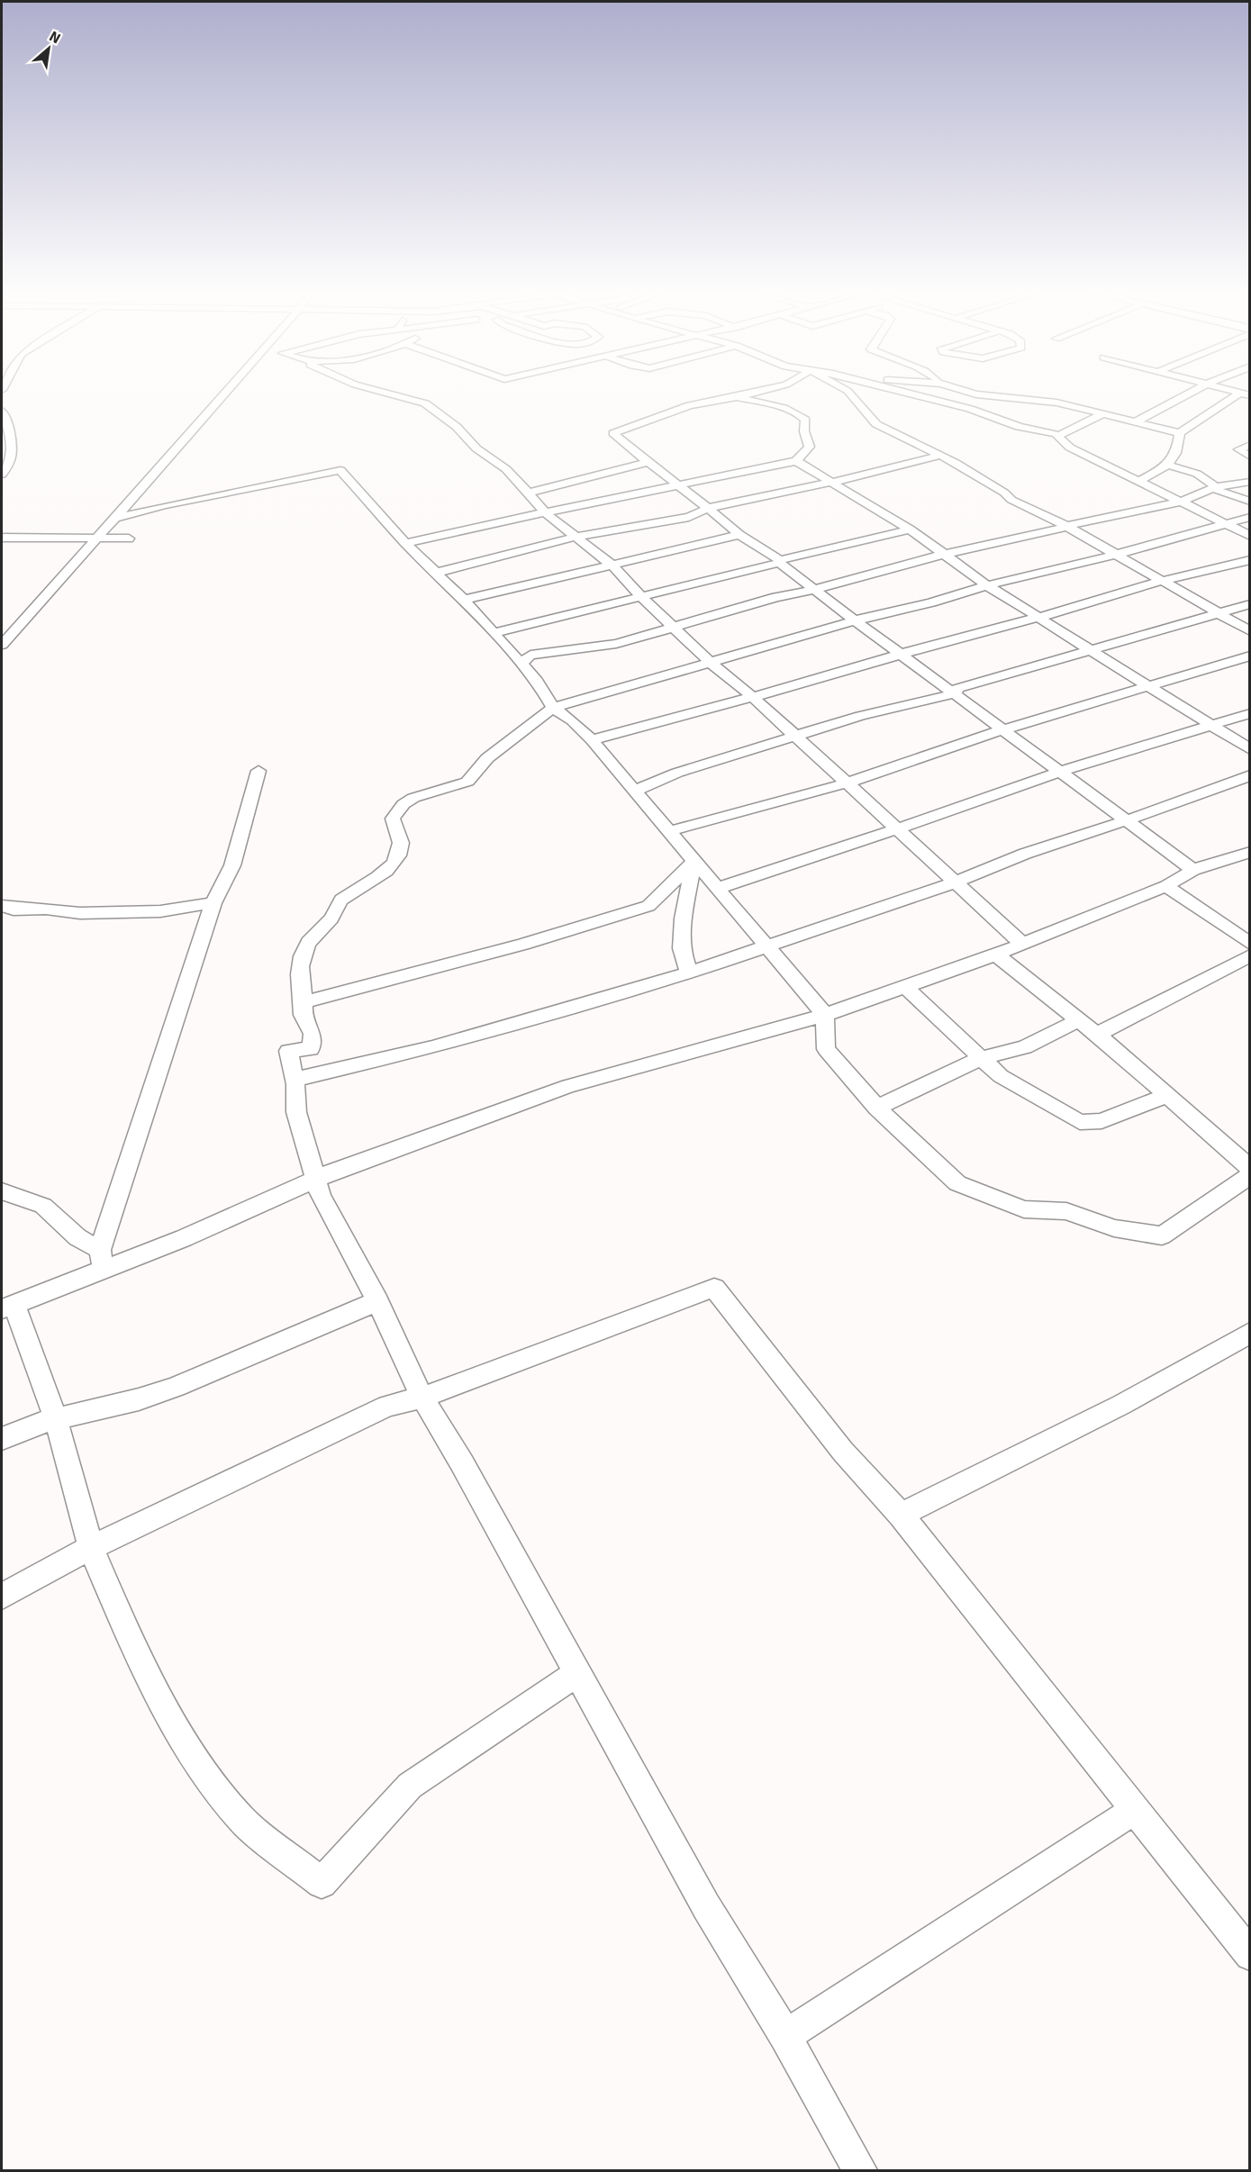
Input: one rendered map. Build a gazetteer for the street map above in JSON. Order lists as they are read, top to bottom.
{
  "north": "top right"
}
